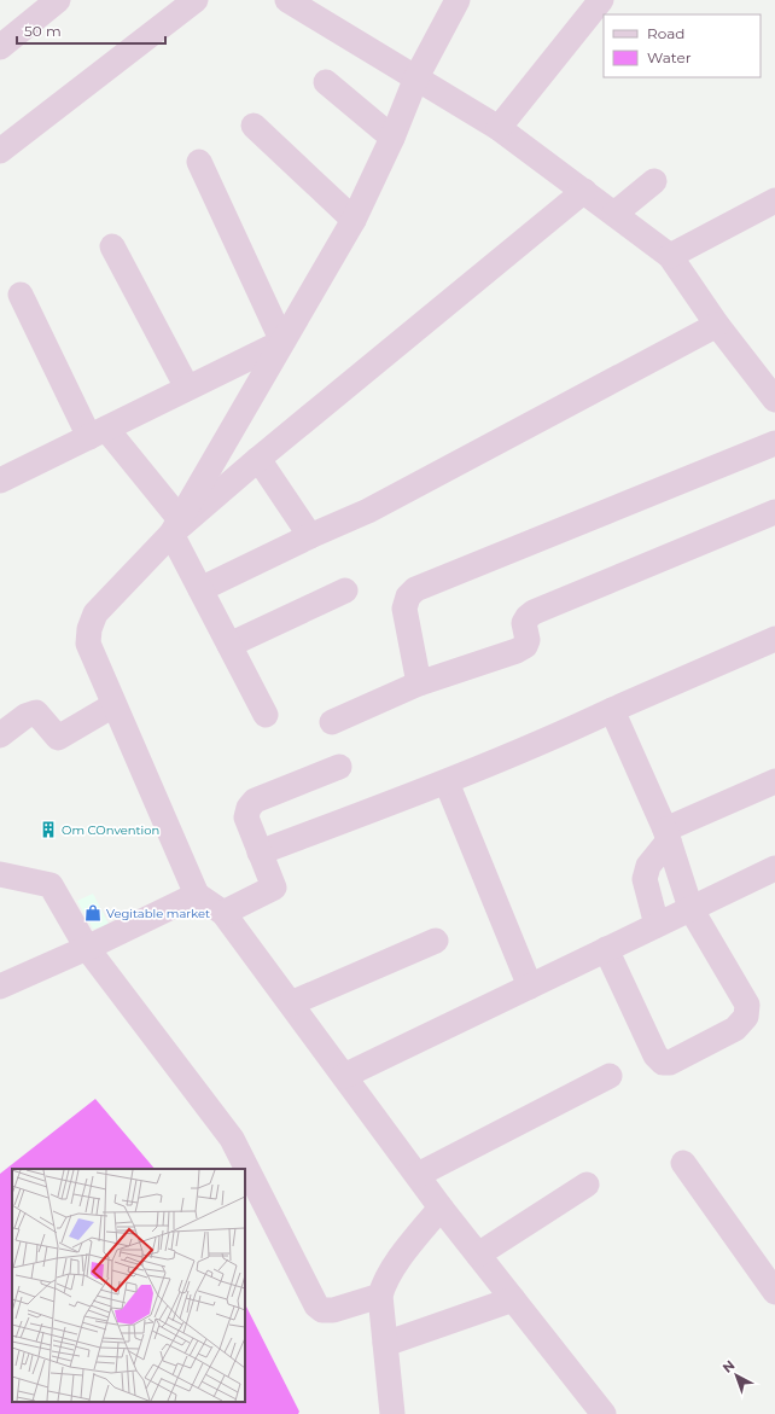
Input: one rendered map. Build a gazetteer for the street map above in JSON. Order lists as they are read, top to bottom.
{
  "places": {
    "building": ["Om COnvention"],
    "shop": ["Vegitable market"]
  },
  "legend": ["Road", "Water"],
  "scale_bar": "50 m",
  "north": "top left"
}
